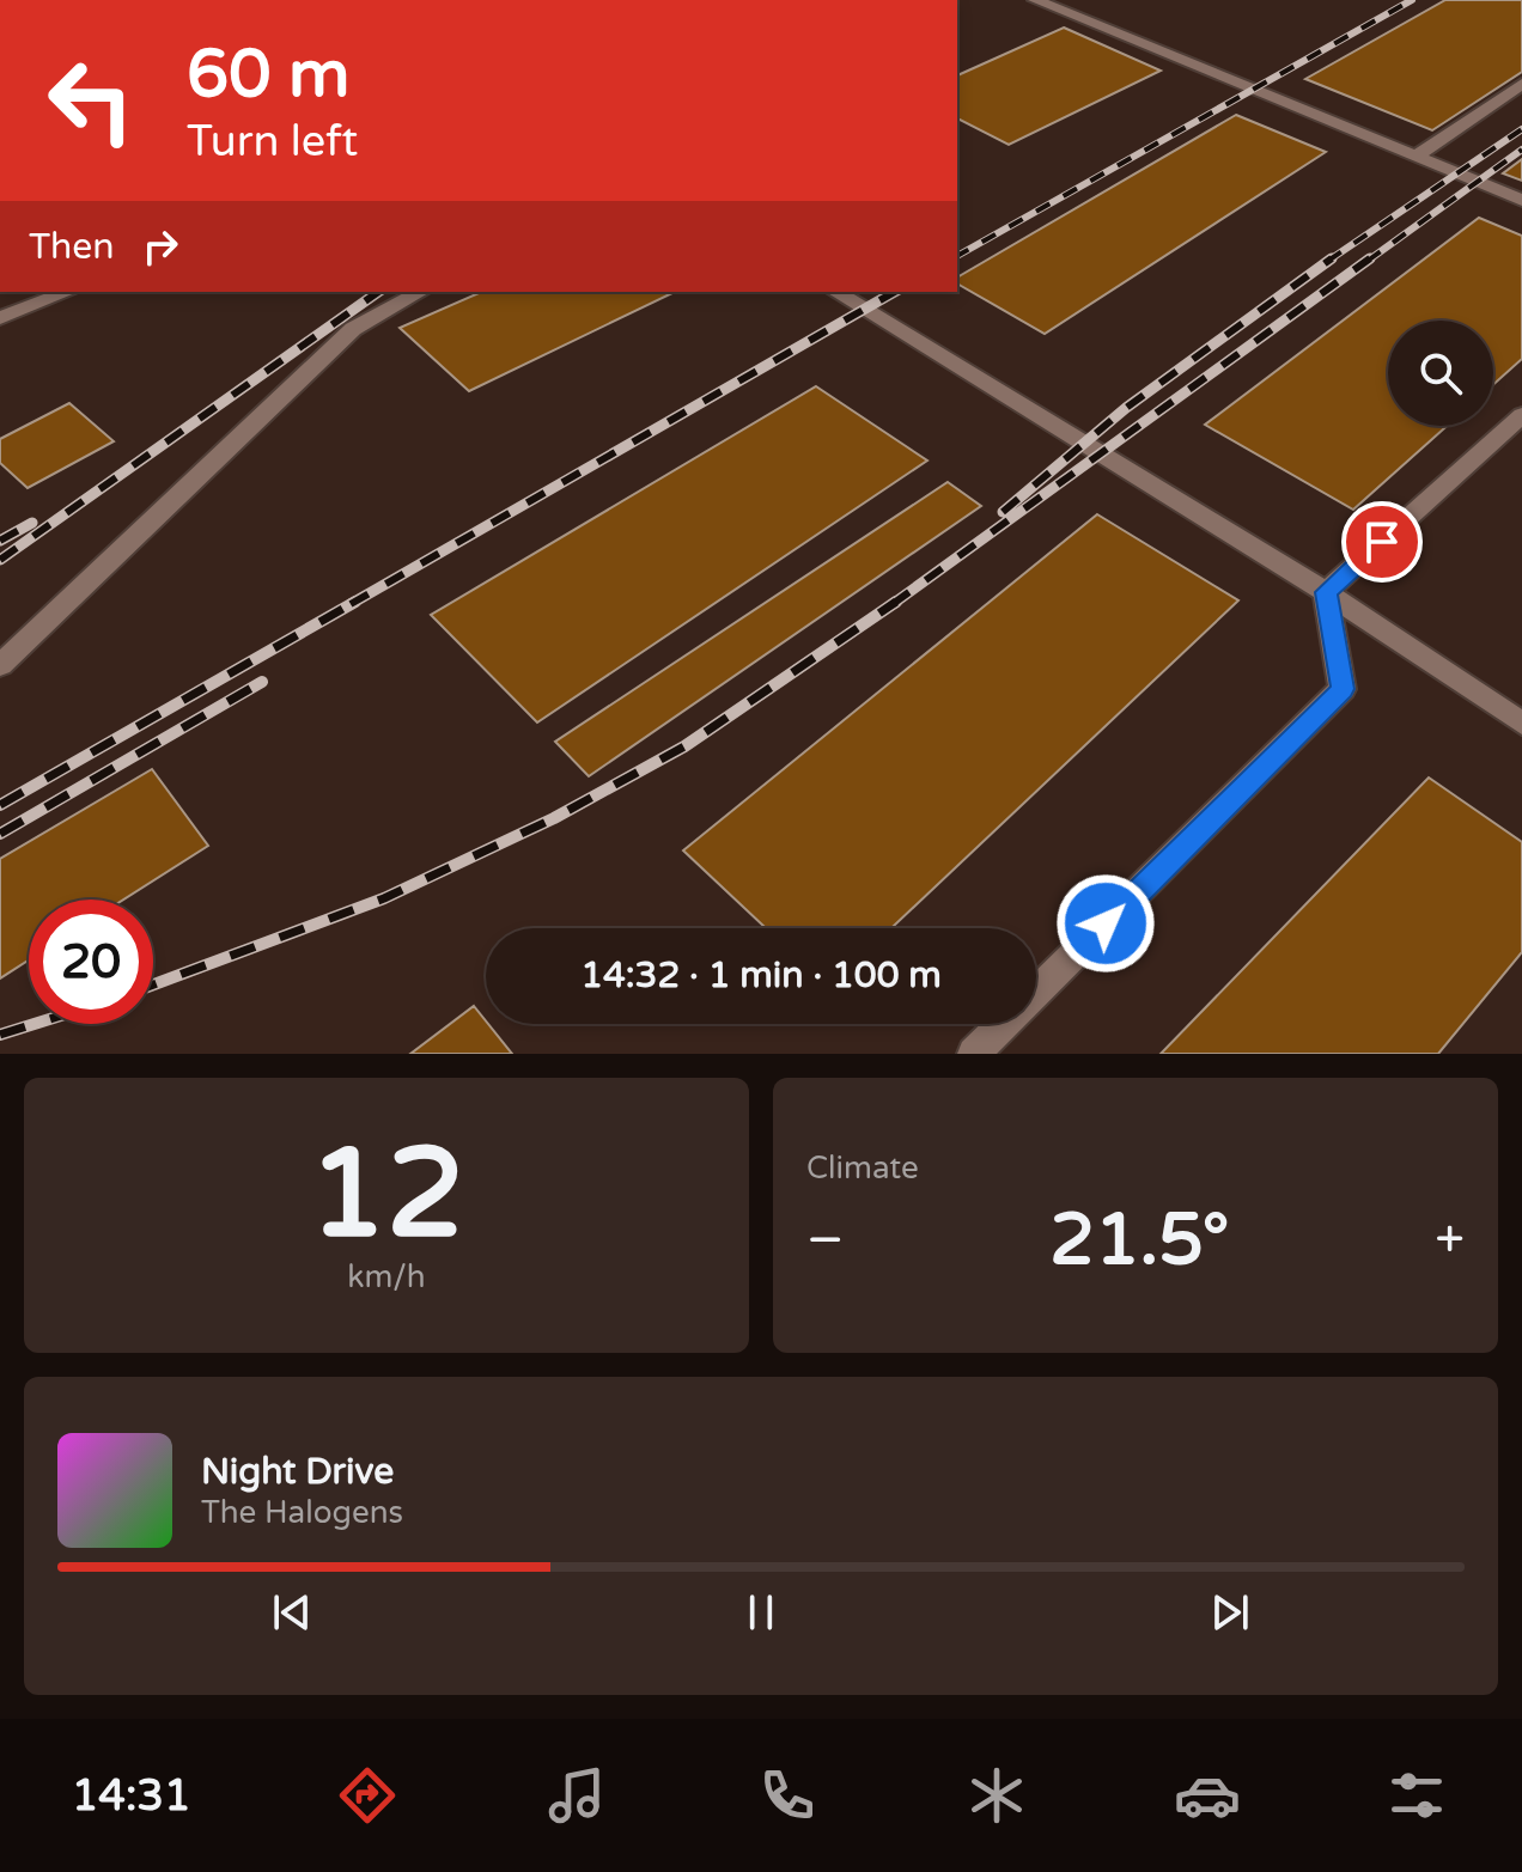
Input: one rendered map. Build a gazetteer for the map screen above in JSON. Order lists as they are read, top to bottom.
{
  "page": {
    "turn": ["60 m", "Turn left"],
    "then": "Then",
    "limit": "20",
    "trip": "14:32 · 1 min · 100 m",
    "tile": [
      ["12", "km/h"],
      "Climate"
    ],
    "heat": ["−", "21.5°", "+"],
    "song": ["Night Drive", "The Halogens"],
    "tabs": "14:31"
  }
}
